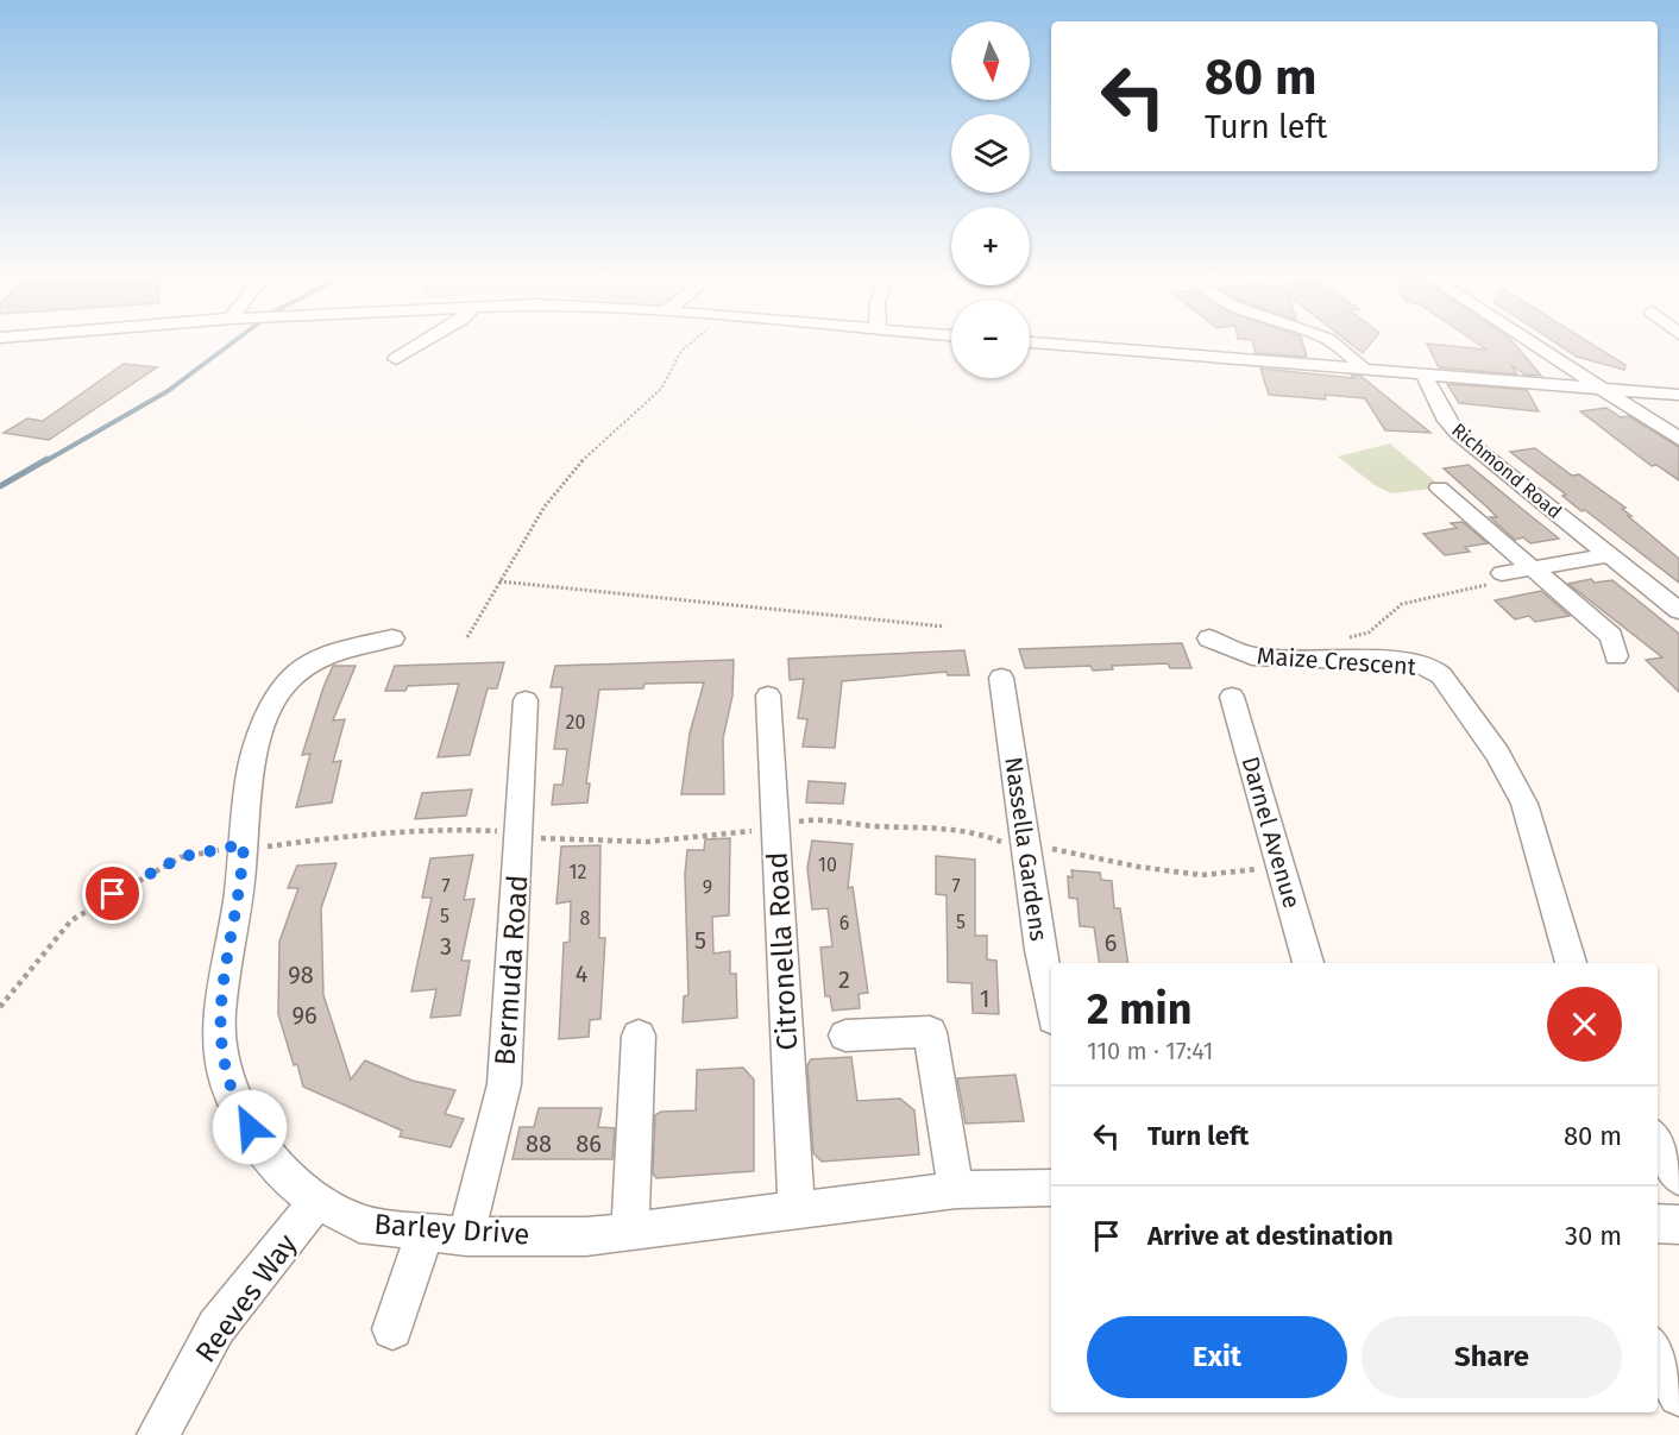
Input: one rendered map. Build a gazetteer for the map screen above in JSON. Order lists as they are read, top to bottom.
{
  "streets": {
    "street": [
      "Richmond Road",
      "Maize Crescent",
      "Darnel Avenue",
      "Nassella Gardens",
      "Citronella Road",
      "Bermuda Road",
      "Barley Drive",
      "Reeves Way"
    ]
  },
  "crossings": [
    ["Citronella Road", "Barley Drive"],
    ["Bermuda Road", "Barley Drive"],
    ["Barley Drive", "Reeves Way"]
  ],
  "house_numbers": [
    "20",
    "10",
    "12",
    "7",
    "7",
    "9",
    "5",
    "8",
    "5",
    "6",
    "5",
    "6",
    "3",
    "4",
    "98",
    "2",
    "1",
    "96",
    "88",
    "86"
  ],
  "north": "bottom",
  "page": {
    "map_buttons": ["+", "−"],
    "turn": ["80 m", "Turn left"],
    "heading": ["2 min", "110 m · 17:41"],
    "list": [
      {
        "name": "Turn left",
        "value": "80 m"
      },
      {
        "name": "Arrive at destination",
        "value": "30 m"
      }
    ],
    "buttons": ["Exit", "Share"]
  }
}
